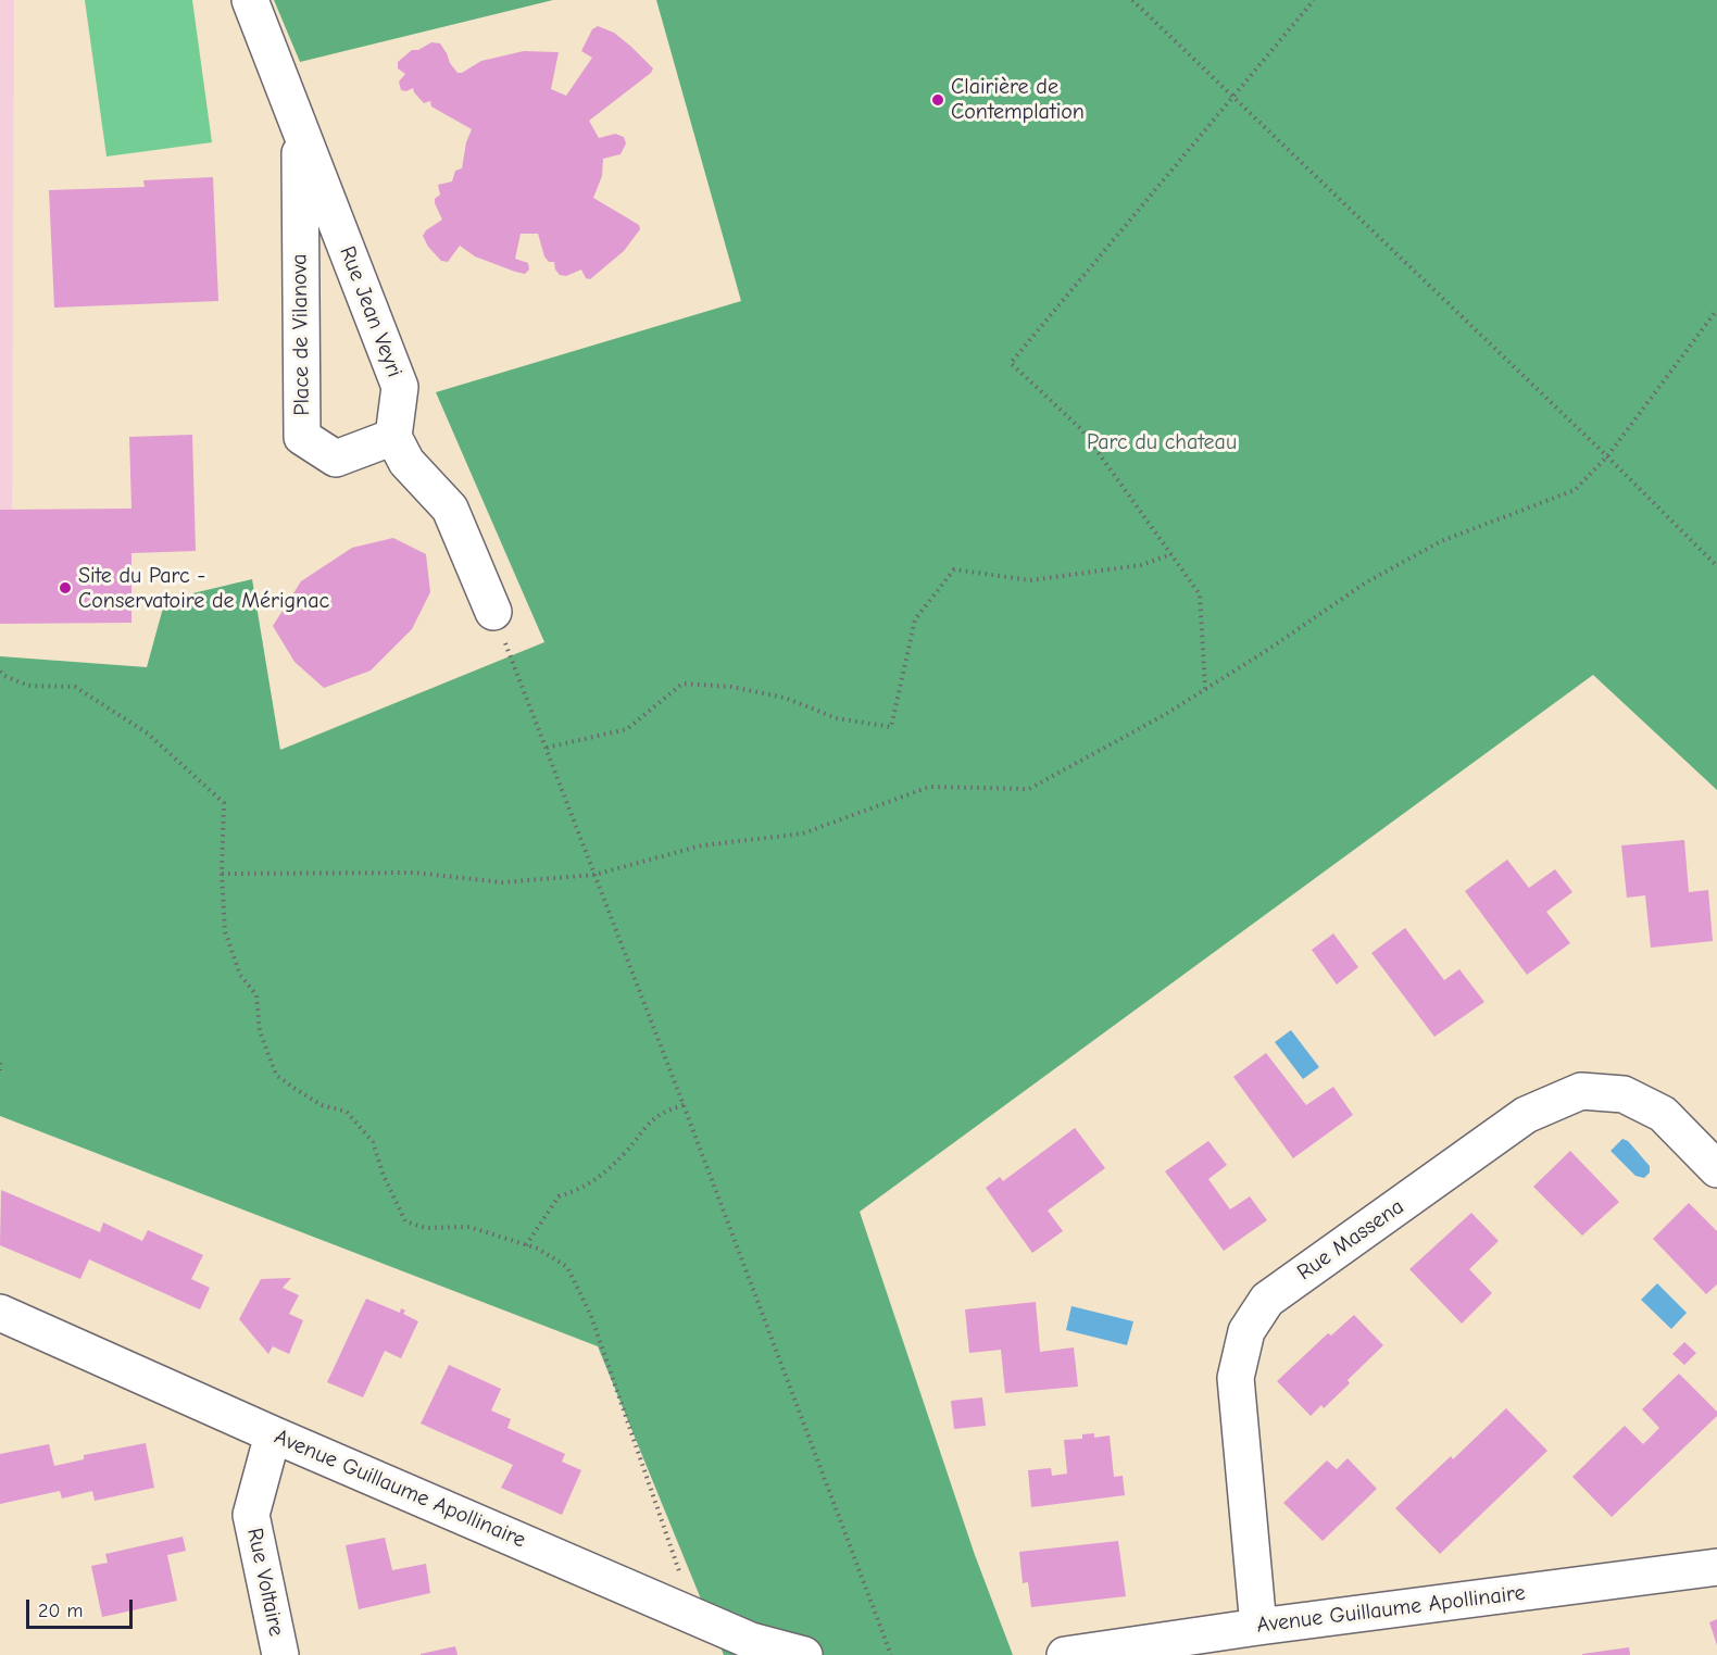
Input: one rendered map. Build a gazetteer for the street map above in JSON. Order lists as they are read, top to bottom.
{
  "streets": {
    "street": [
      "Rue Jean Veyri",
      "Place de Vilanova",
      "Rue Massena",
      "Avenue Guillaume Apollinaire",
      "Rue Voltaire"
    ]
  },
  "crossings": [
    ["Rue Jean Veyri", "Place de Vilanova"],
    ["Rue Massena", "Avenue Guillaume Apollinaire"],
    ["Avenue Guillaume Apollinaire", "Rue Voltaire"]
  ],
  "parks": ["Parc du chateau"],
  "places": ["Clairière de Contemplation", "Site du Parc - Conservatoire de Mérignac"],
  "scale_bar": "20 m"
}
